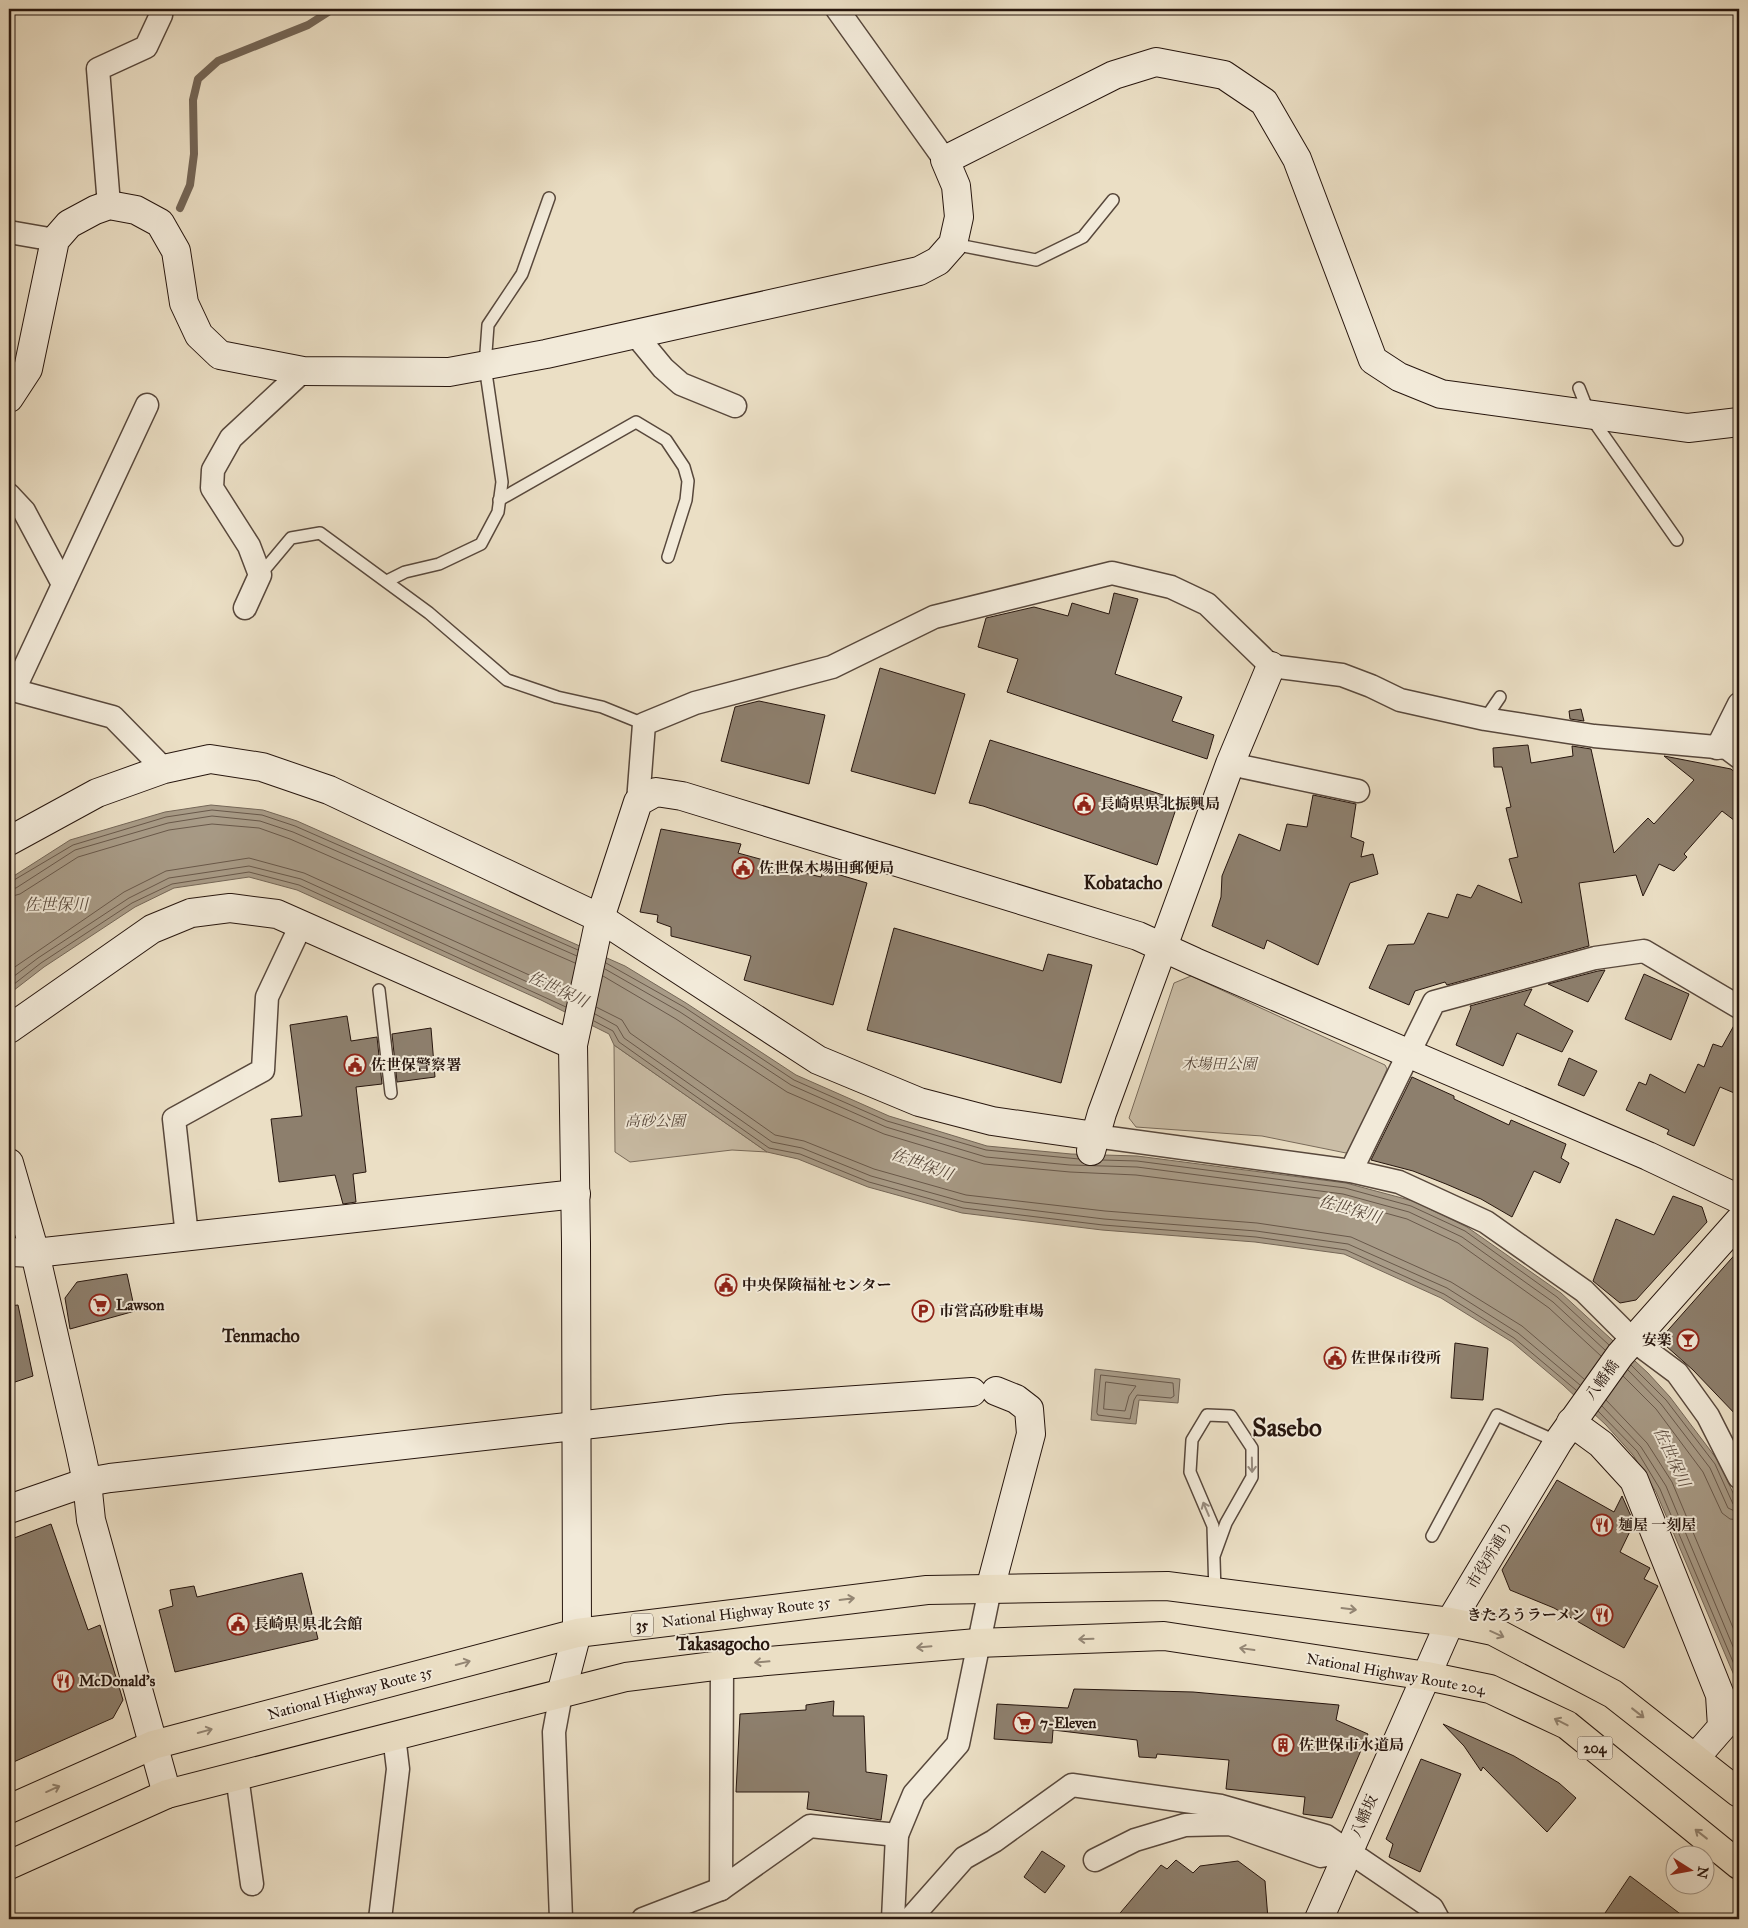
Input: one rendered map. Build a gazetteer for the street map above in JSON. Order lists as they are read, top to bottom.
{
  "streets": {
    "highway": [
      "National Highway Route 35",
      "35",
      "National Highway Route 204",
      "204"
    ],
    "street": ["八幡橋", "市役所通り", "八幡坂"]
  },
  "crossings": [
    ["八幡橋", "市役所通り"],
    ["市役所通り", "National Highway Route 35"],
    ["市役所通り", "National Highway Route 204"],
    ["市役所通り", "八幡坂"]
  ],
  "districts": [
    "Kobatacho",
    "Tenmacho",
    "Sasebo",
    "Takasagocho"
  ],
  "water": ["佐世保川"],
  "parks": ["木場田公園", "高砂公園"],
  "places": {
    "public building": [
      "長崎県県北振興局",
      "佐世保木場田郵便局",
      "佐世保警察署",
      "中央保険福祉センター",
      "佐世保市役所",
      "長崎県 県北会館"
    ],
    "supermarket": ["Lawson", "7-Eleven"],
    "parking": ["市営高砂駐車場"],
    "bar": ["安楽"],
    "restaurant": ["麺屋 一刻屋", "きたろうラーメン", "McDonald's"],
    "building": ["佐世保市水道局"]
  },
  "north": "right"
}
